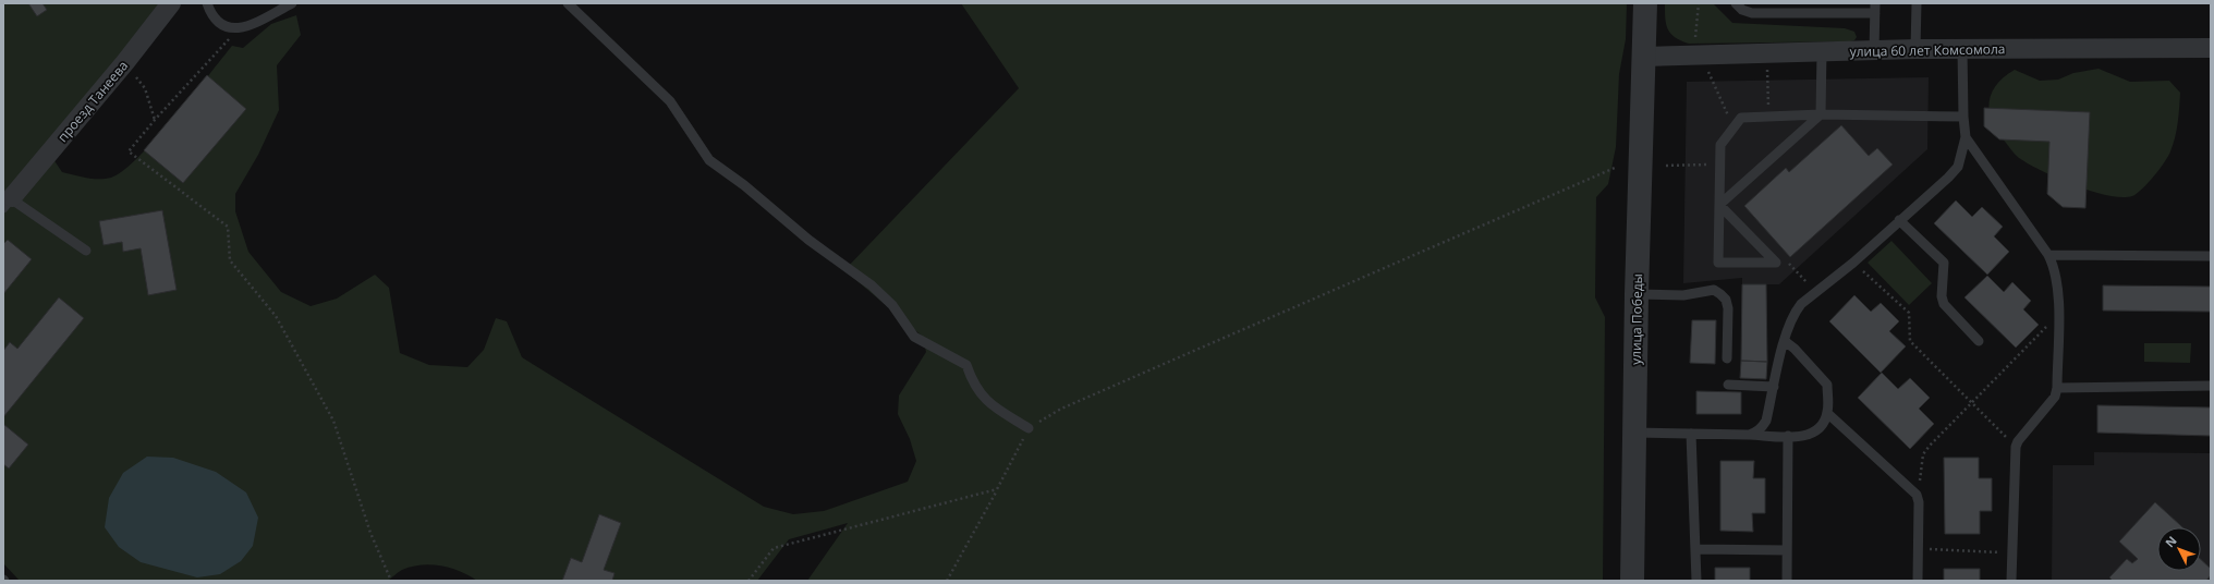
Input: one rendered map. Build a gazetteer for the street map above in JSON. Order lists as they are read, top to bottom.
{
  "streets": {
    "street": ["улица 60 лет Комсомола", "проезд Танеева", "улица Победы"]
  },
  "crossings": [
    ["улица 60 лет Комсомола", "улица Победы"]
  ],
  "north": "top left"
}
